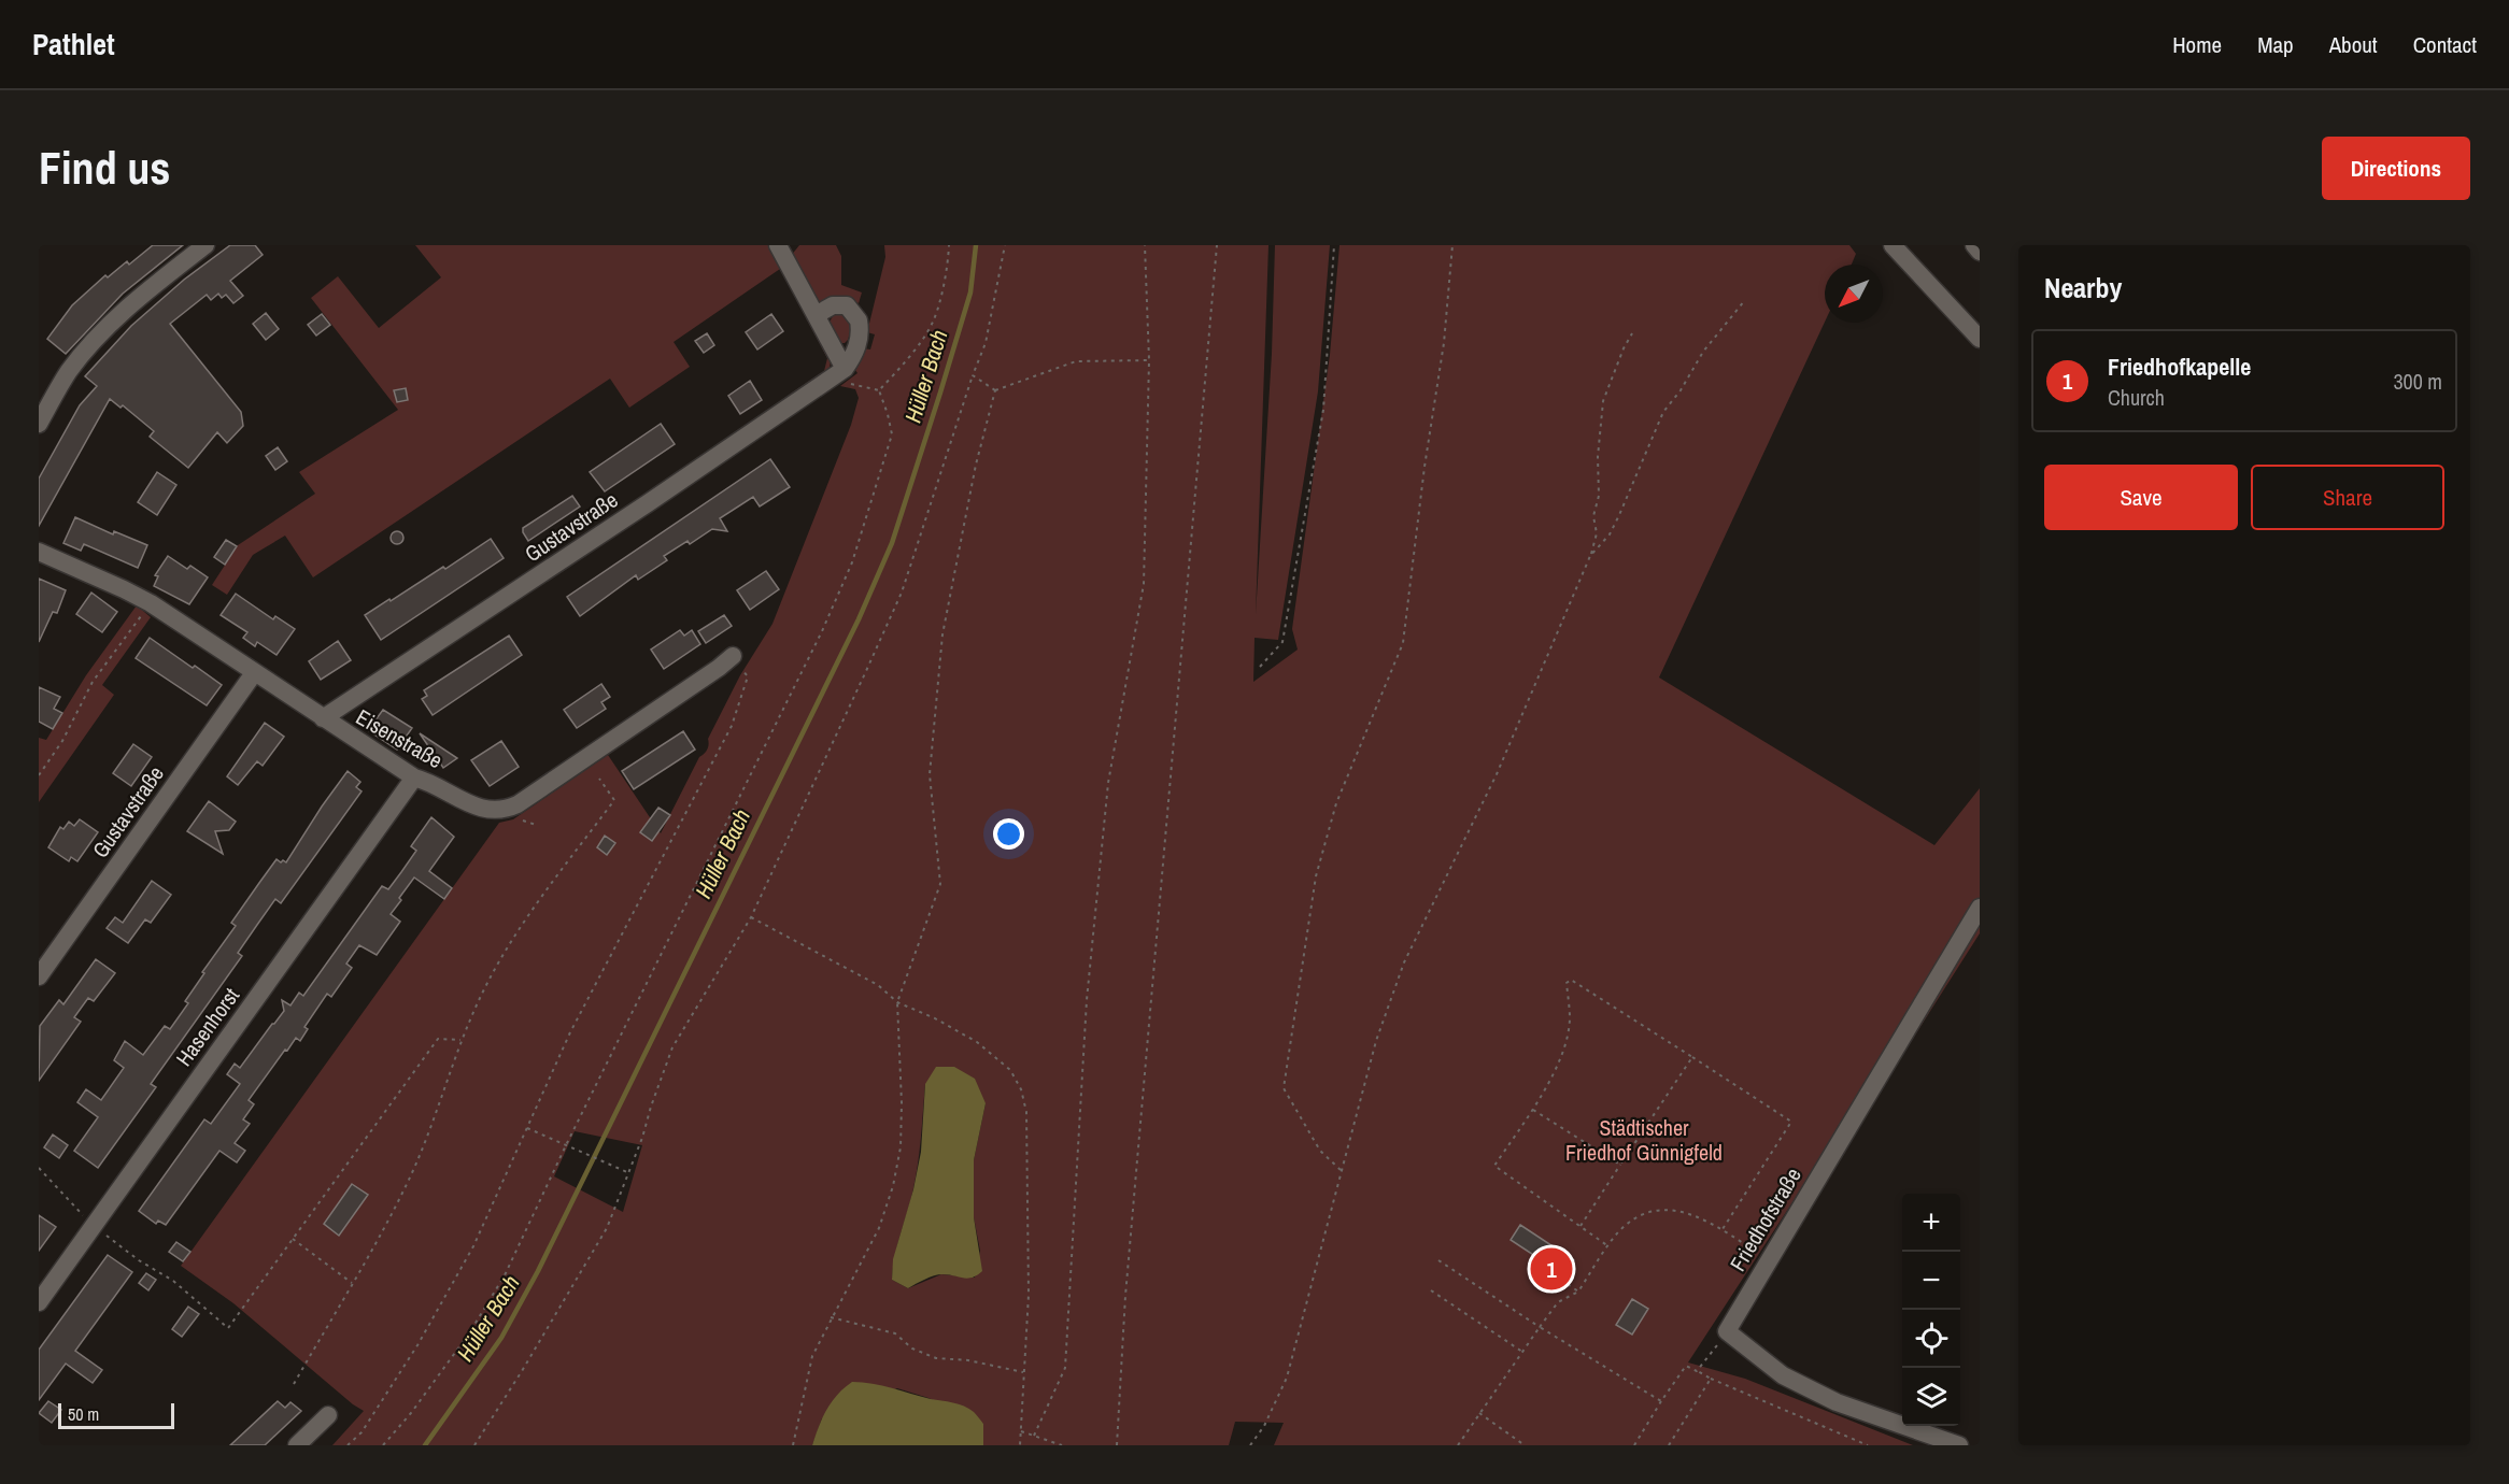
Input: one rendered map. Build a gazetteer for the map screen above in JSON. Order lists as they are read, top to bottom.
{
  "streets": {
    "street": [
      "Gustavstraße",
      "Eisenstraße",
      "Hasenhorst",
      "Friedhofstraße"
    ]
  },
  "crossings": [
    ["Gustavstraße", "Eisenstraße"],
    ["Eisenstraße", "Hasenhorst"]
  ],
  "water": ["Hüller Bach"],
  "parks": ["Städtischer Friedhof Günnigfeld"],
  "scale_bar": "50 m",
  "north": "bottom left",
  "page": {
    "header": "Pathlet",
    "nav": [
      "Home",
      "Map",
      "About",
      "Contact"
    ],
    "buttons": [
      "Directions",
      ["Save", "Share"]
    ],
    "title": "Find us",
    "heading": "Nearby",
    "list": [
      {
        "mark": "1",
        "name": "Friedhofkapelle",
        "note": "Church",
        "value": "300 m"
      }
    ],
    "map_buttons": ["+", "−"],
    "pins": "1",
    "scale": "50 m"
  }
}
